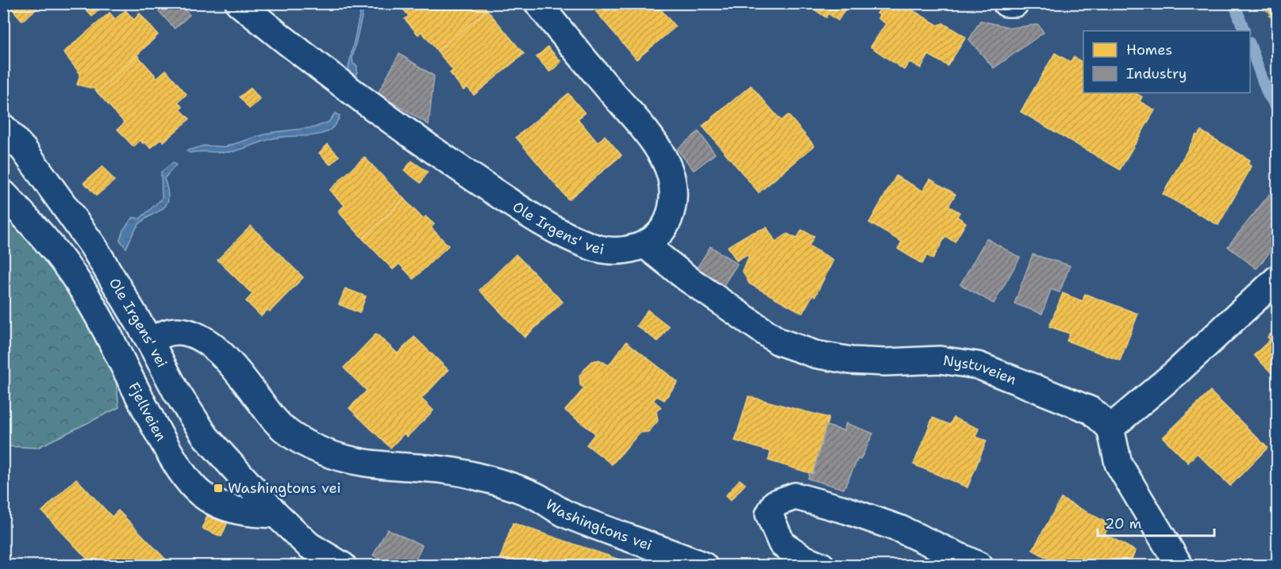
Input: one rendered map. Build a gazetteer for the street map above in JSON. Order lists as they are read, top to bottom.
{
  "streets": {
    "street": [
      "Ole Irgens' vei",
      "Nystuveien",
      "Fjellveien",
      "Washingtons vei"
    ]
  },
  "crossings": [
    ["Ole Irgens' vei", "Nystuveien"],
    ["Ole Irgens' vei", "Fjellveien"],
    ["Ole Irgens' vei", "Washingtons vei"]
  ],
  "places": {
    "transit": ["Washingtons vei"]
  },
  "legend": ["Homes", "Industry"],
  "scale_bar": "20 m"
}
